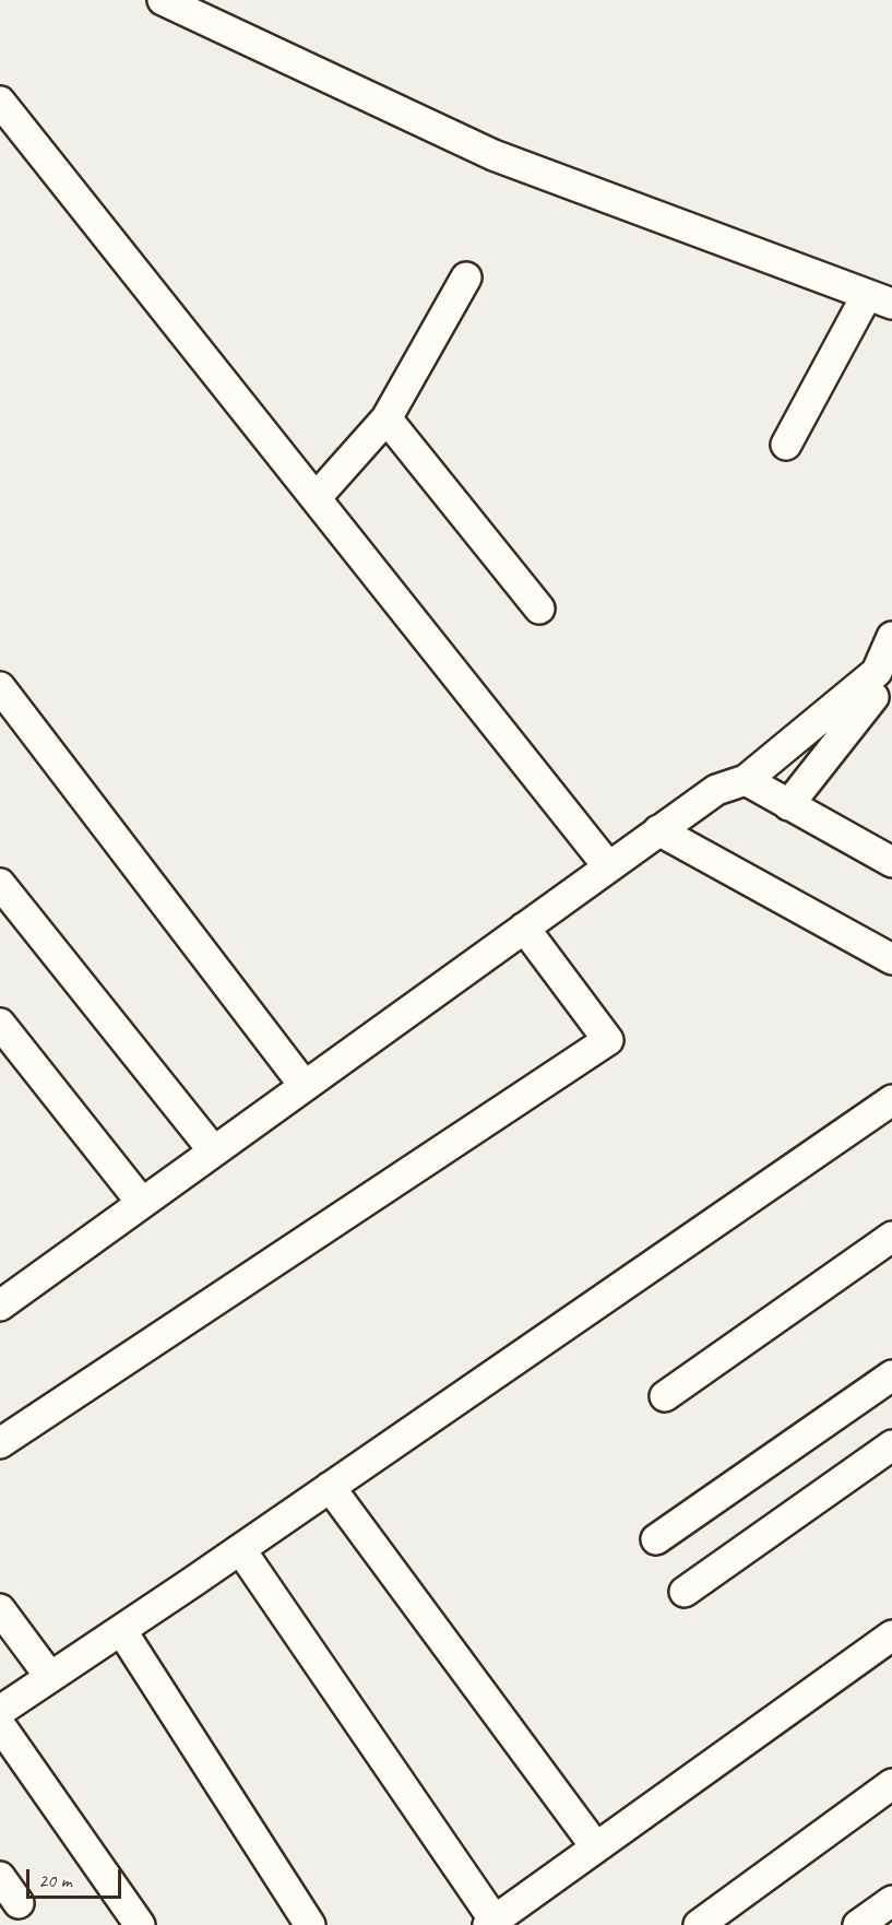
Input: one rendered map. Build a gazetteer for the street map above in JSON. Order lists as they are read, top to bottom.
{
  "scale_bar": "20 m"
}
